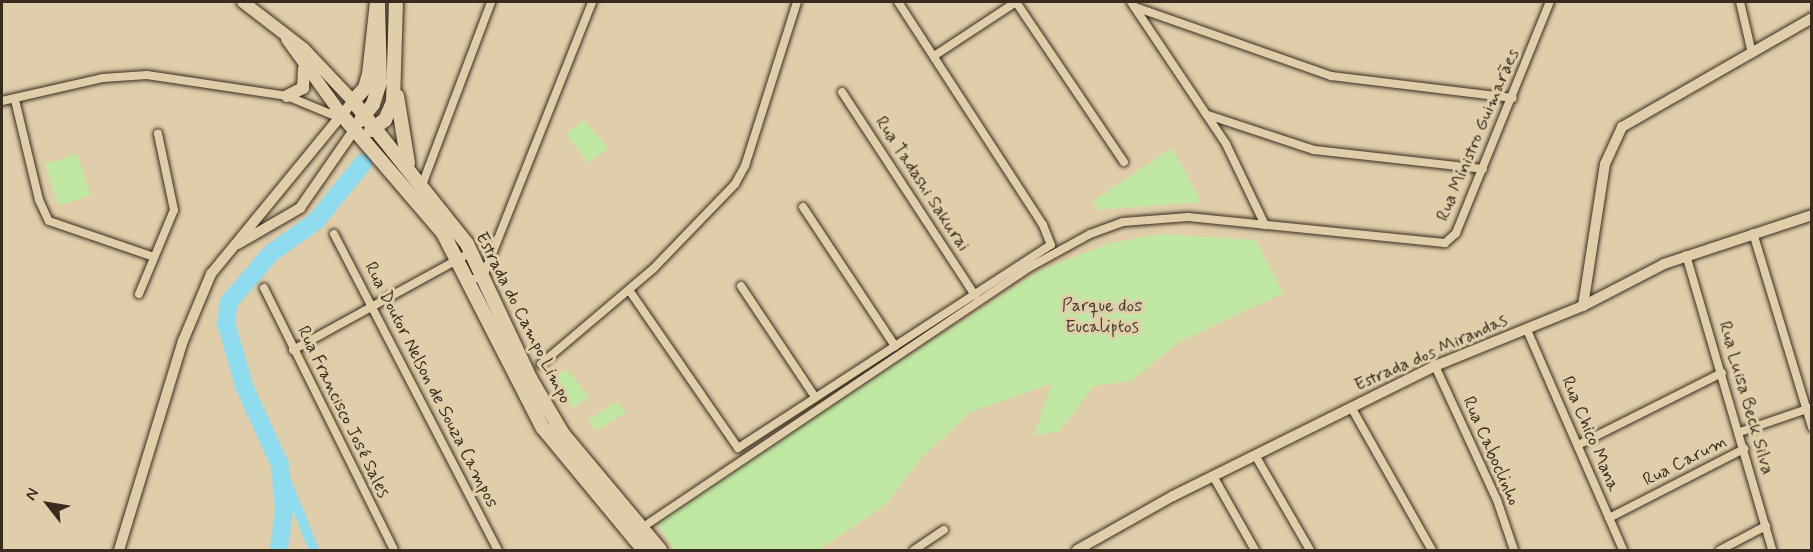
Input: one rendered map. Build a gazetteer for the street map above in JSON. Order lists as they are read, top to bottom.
{
  "streets": {
    "main road": ["Estrada do Campo Limpo"],
    "street": [
      "Rua Ministro Guimarães",
      "Rua Tadashi Sakurai",
      "Estrada dos Mirandas",
      "Rua Doutor Nelson de Souza Campos",
      "Rua Luisa Beck Silva",
      "Rua Francisco José Sales",
      "Rua Chico Mana",
      "Rua Caboclinho",
      "Rua Carum"
    ]
  },
  "crossings": [
    ["Estrada dos Mirandas", "Rua Luisa Beck Silva"],
    ["Estrada dos Mirandas", "Rua Chico Mana"],
    ["Estrada dos Mirandas", "Rua Caboclinho"],
    ["Rua Luisa Beck Silva", "Rua Carum"],
    ["Rua Chico Mana", "Rua Carum"]
  ],
  "parks": ["Parque dos Eucaliptos"],
  "north": "top left"
}
